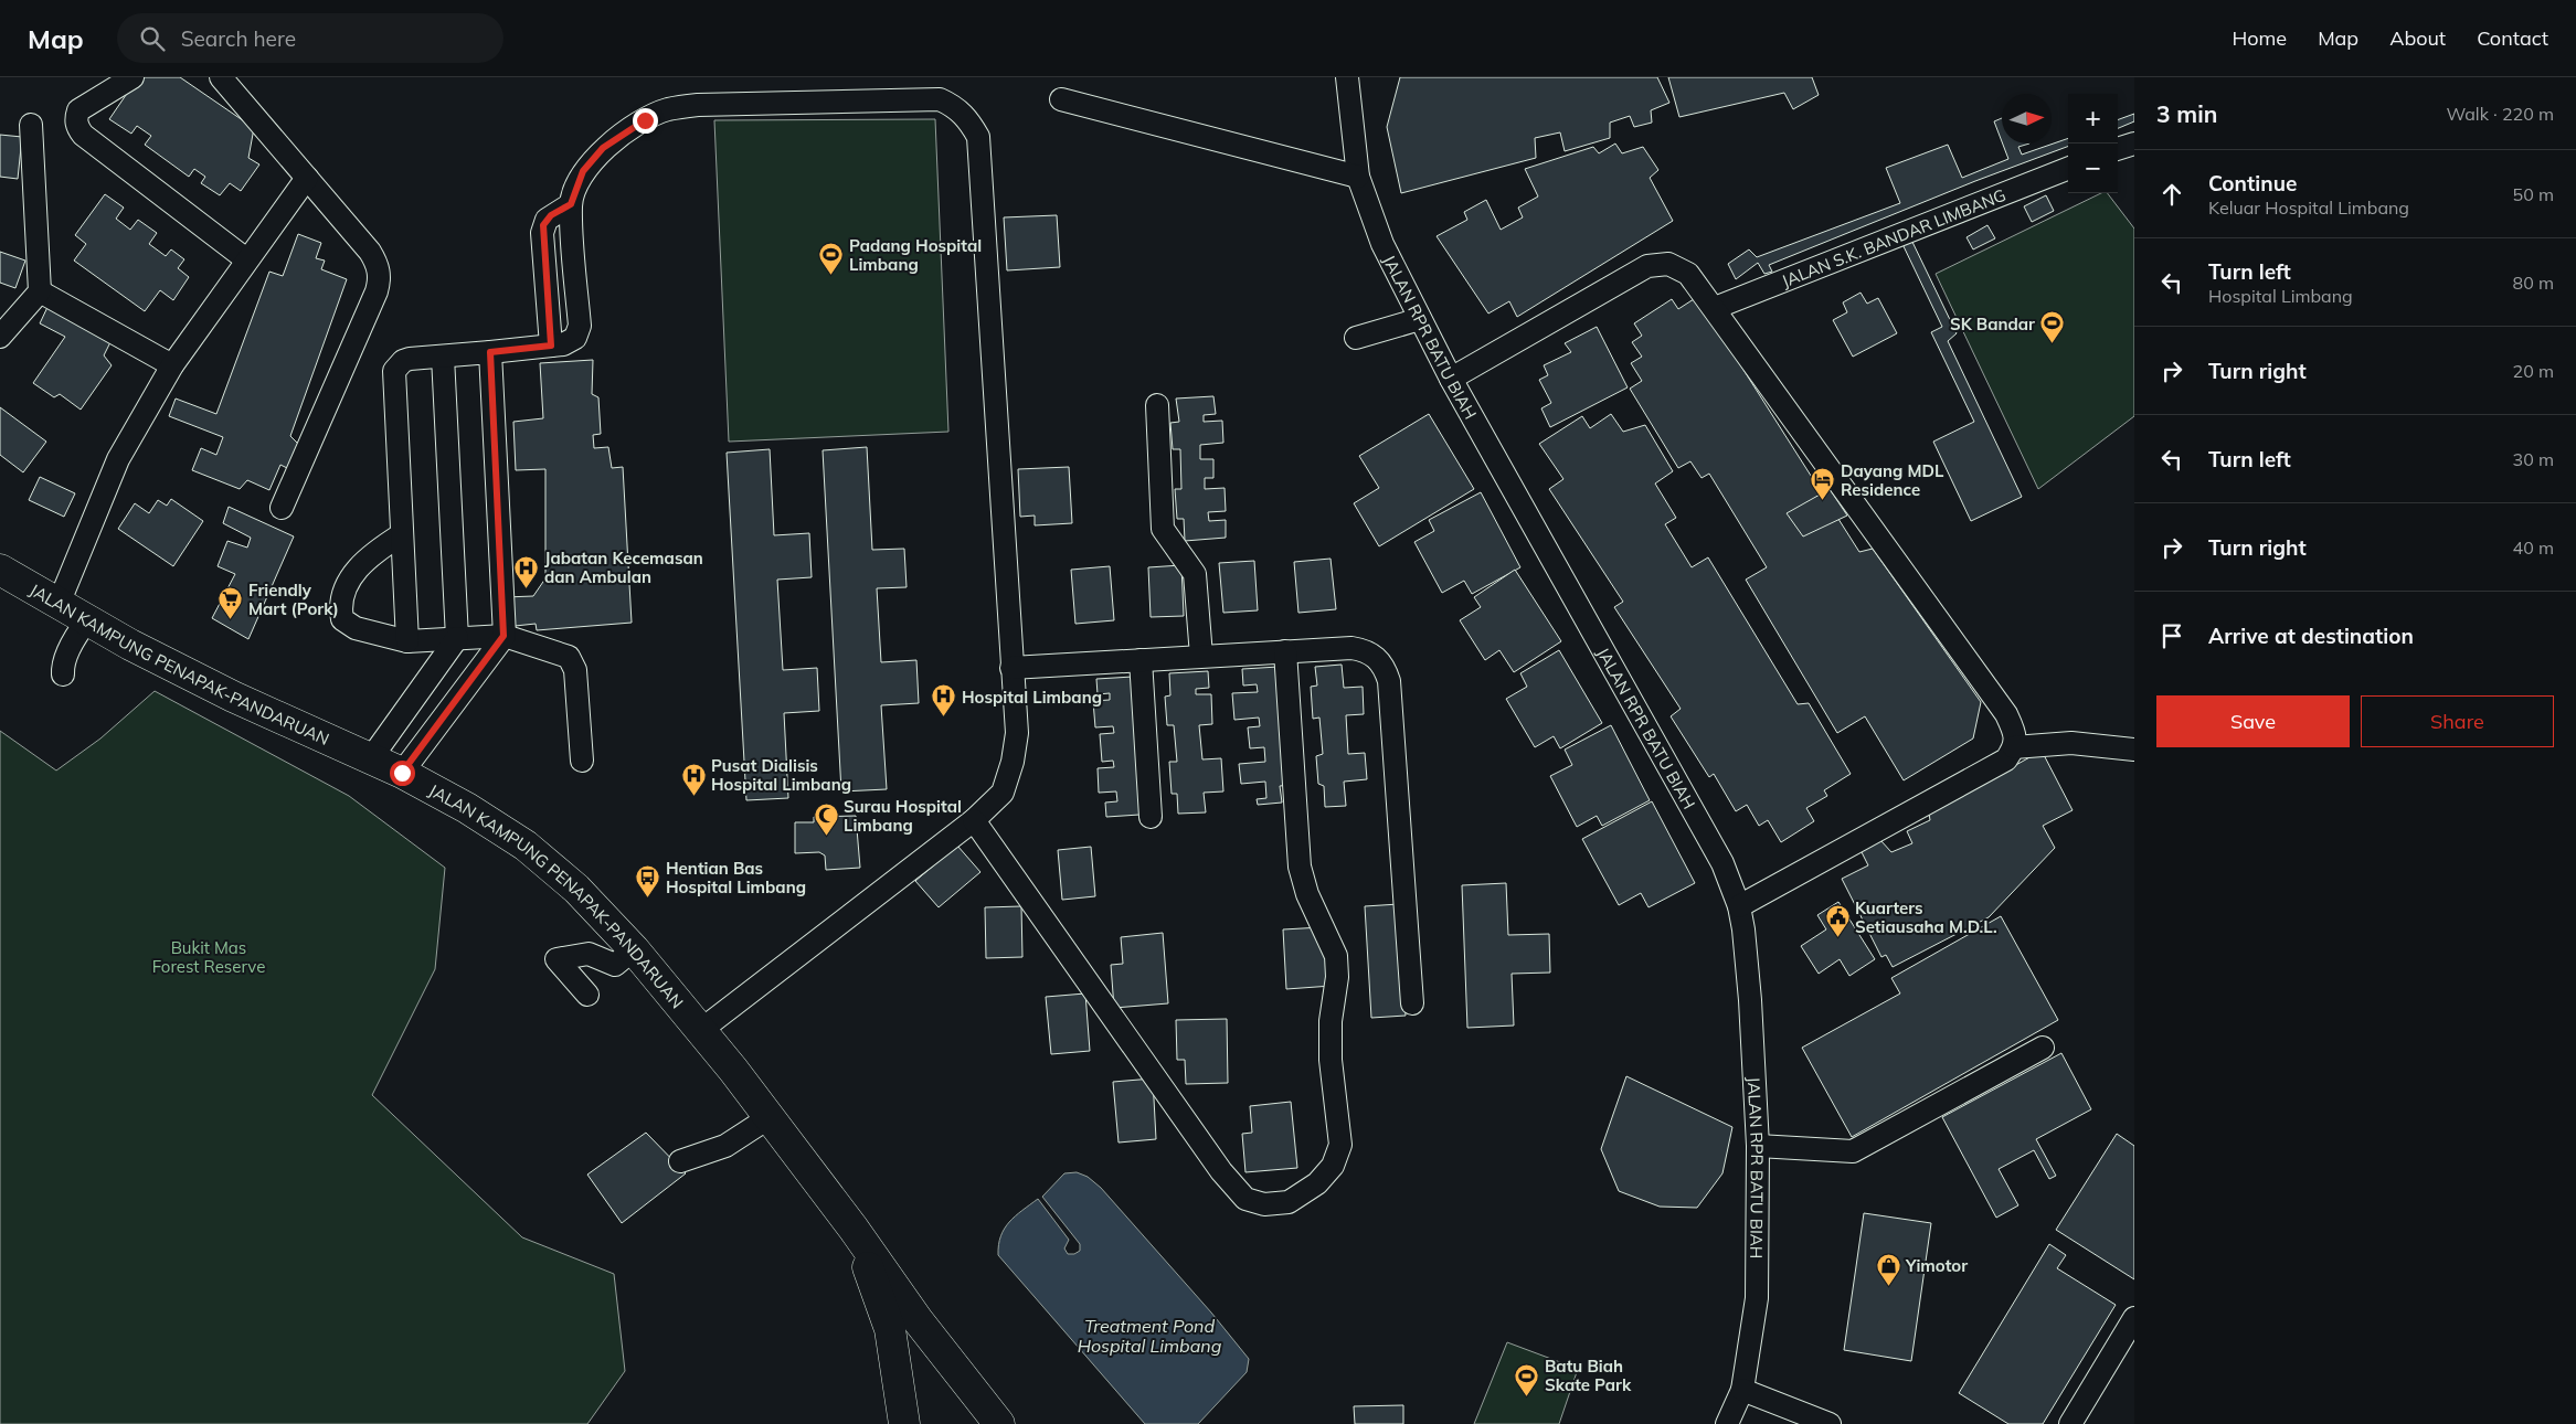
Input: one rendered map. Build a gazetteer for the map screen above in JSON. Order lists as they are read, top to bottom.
{
  "streets": {
    "highway": ["JALAN KAMPUNG PENAPAK-PANDARUAN"],
    "street": ["JALAN S.K. BANDAR LIMBANG", "JALAN RPR BATU BIAH"]
  },
  "water": ["Treatment Pond Hospital Limbang"],
  "parks": ["Bukit Mas Forest Reserve"],
  "places": {
    "sports": ["Padang Hospital Limbang", "SK Bandar", "Batu Biah Skate Park"],
    "hotel": ["Dayang MDL Residence"],
    "hospital": ["Jabatan Kecemasan dan Ambulan", "Hospital Limbang", "Pusat Dialisis Hospital Limbang"],
    "supermarket": ["Friendly Mart (Pork)"],
    "mosque": ["Surau Hospital Limbang"],
    "bus stop": ["Hentian Bas Hospital Limbang"],
    "public building": ["Kuarters Setiausaha M.D.L."],
    "shop": ["Yimotor"]
  },
  "north": "right",
  "page": {
    "header": "Map",
    "search": "Search here",
    "nav": [
      "Home",
      "Map",
      "About",
      "Contact"
    ],
    "heading": ["3 min", "Walk · 220 m"],
    "map_buttons": ["+", "−"],
    "list": [
      ["Continue", "Keluar Hospital Limbang", "50 m"],
      ["Turn left", "Hospital Limbang", "80 m"],
      ["Turn right", "20 m"],
      ["Turn left", "30 m"],
      ["Turn right", "40 m"],
      "Arrive at destination"
    ],
    "buttons": ["Save", "Share"]
  }
}
